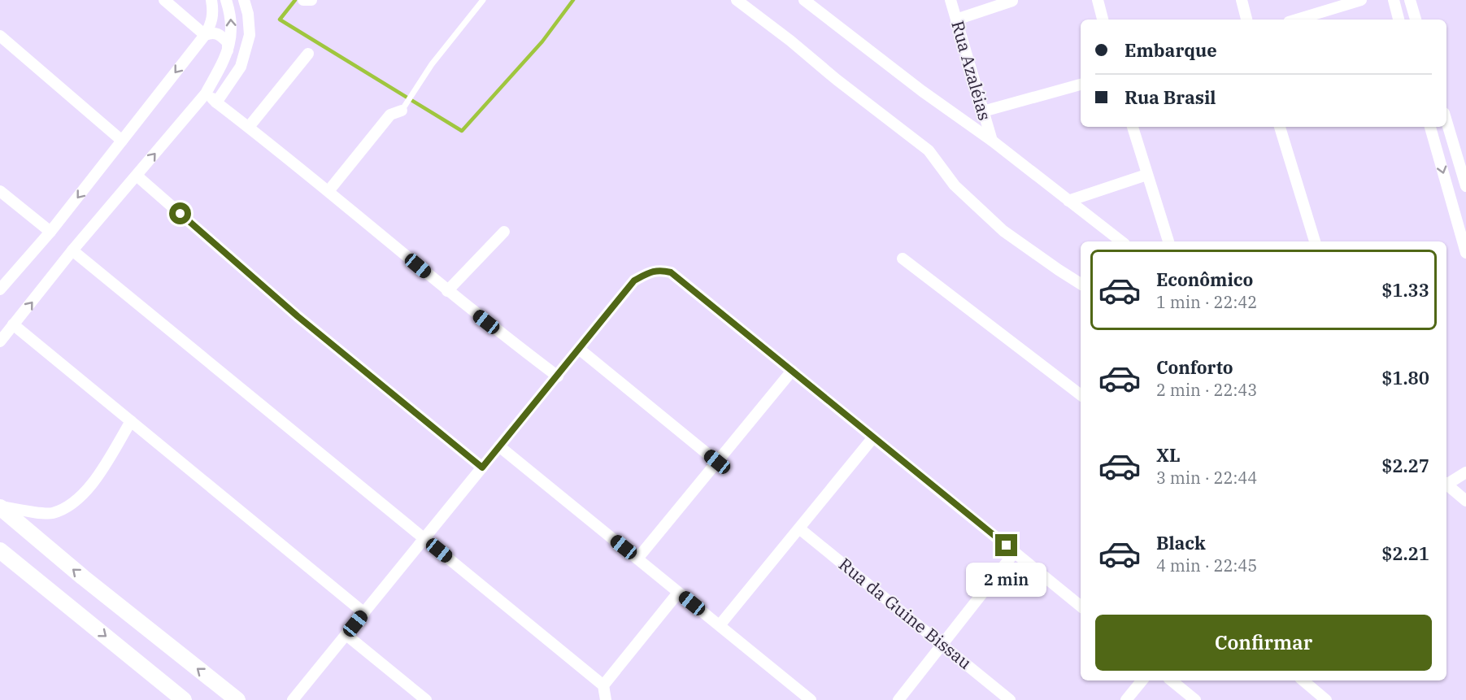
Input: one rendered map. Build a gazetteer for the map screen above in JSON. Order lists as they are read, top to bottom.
{
  "streets": {
    "street": ["Rua Azaléias", "Rua da Guine Bissau"]
  },
  "page": {
    "banner": ["Embarque", "Rua Brasil"],
    "list": [
      {
        "name": "Econômico",
        "note": "1 min · 22:42",
        "value": "$1.33"
      },
      {
        "name": "Conforto",
        "note": "2 min · 22:43",
        "value": "$1.80"
      },
      {
        "name": "XL",
        "note": "3 min · 22:44",
        "value": "$2.27"
      },
      {
        "name": "Black",
        "note": "4 min · 22:45",
        "value": "$2.21"
      }
    ],
    "bubble": "2 min",
    "buttons": "Confirmar"
  }
}
